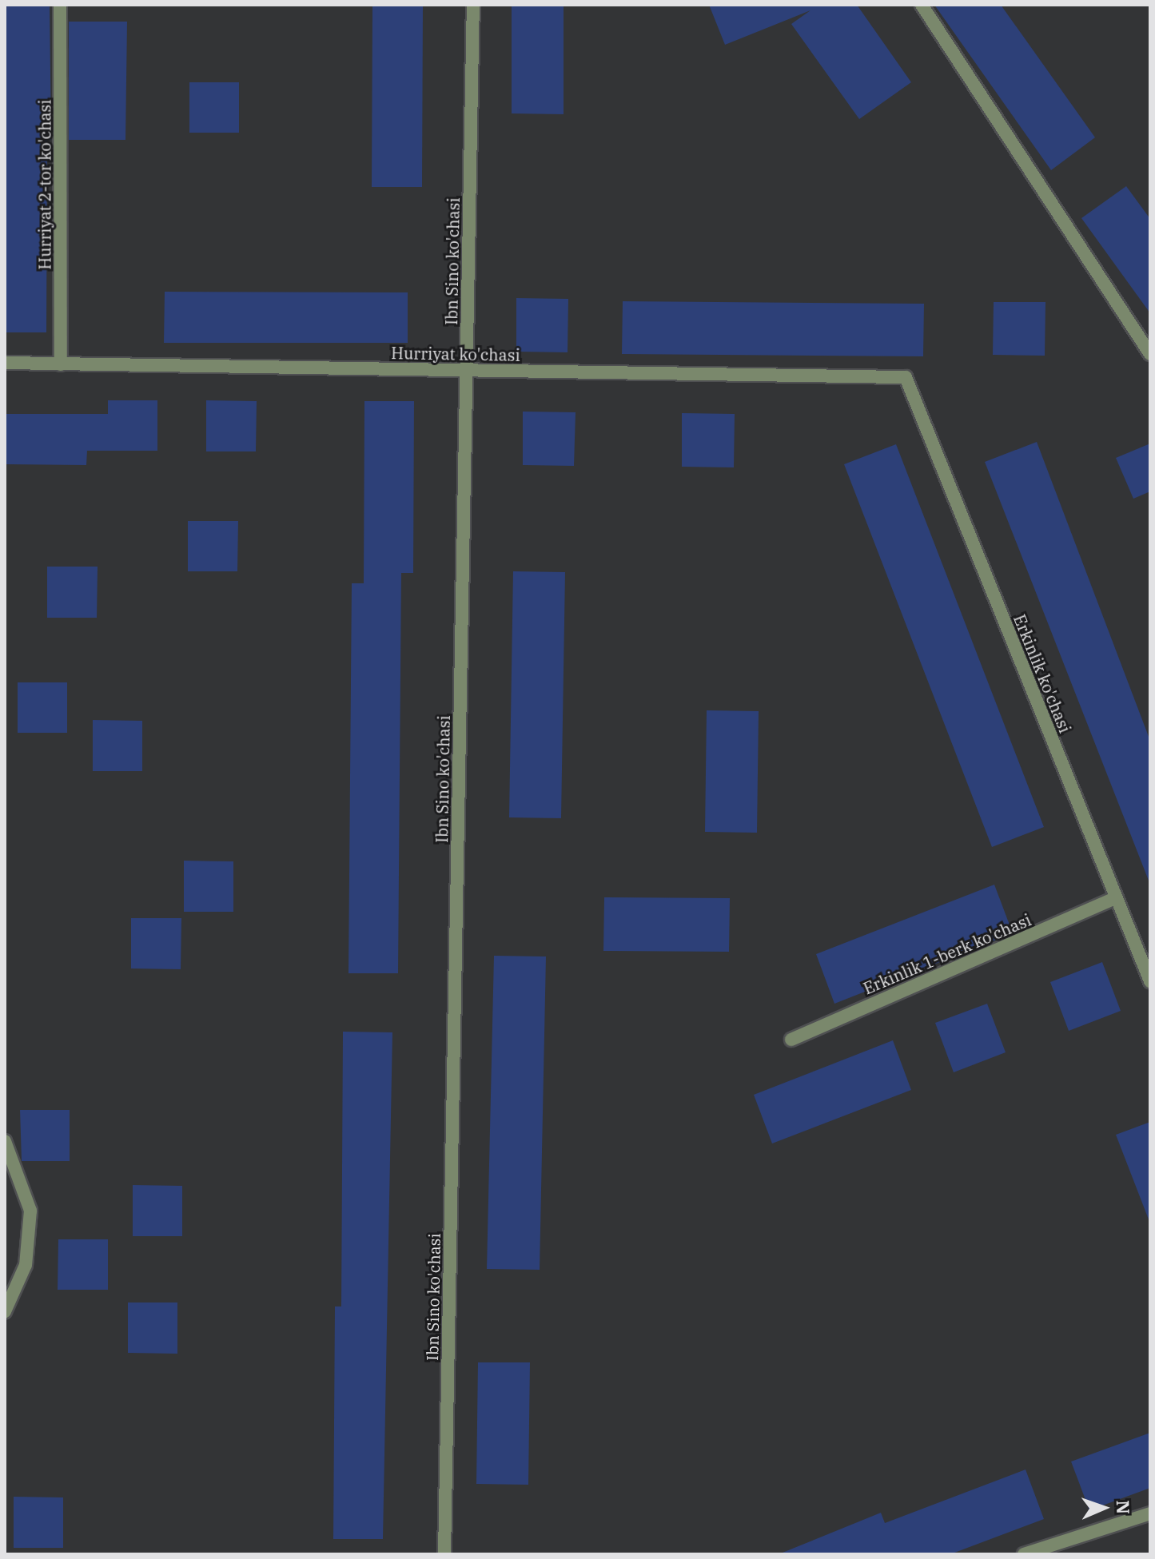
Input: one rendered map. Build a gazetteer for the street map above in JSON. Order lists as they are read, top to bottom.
{
  "streets": {
    "street": [
      "Hurriyat 2-tor ko'chasi",
      "Ibn Sino ko'chasi",
      "Hurriyat ko'chasi",
      "Erkinlik ko'chasi",
      "Erkinlik 1-berk ko'chasi"
    ]
  },
  "crossings": [
    ["Hurriyat 2-tor ko'chasi", "Hurriyat ko'chasi"],
    ["Ibn Sino ko'chasi", "Hurriyat ko'chasi"],
    ["Hurriyat ko'chasi", "Erkinlik ko'chasi"],
    ["Erkinlik ko'chasi", "Erkinlik 1-berk ko'chasi"]
  ],
  "north": "right"
}
